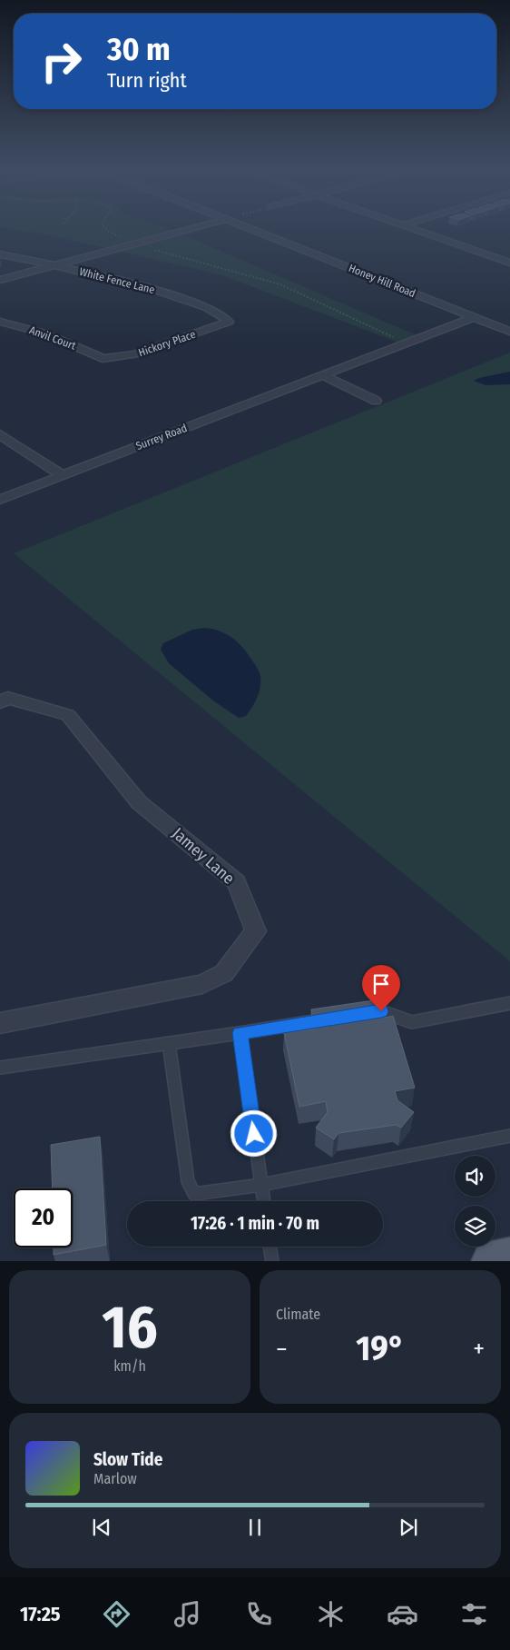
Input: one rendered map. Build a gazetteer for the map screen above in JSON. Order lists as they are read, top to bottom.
{
  "streets": {
    "street": [
      "White Fence Lane",
      "Honey Hill Road",
      "Anvil Court",
      "Hickory Place",
      "Surrey Road",
      "Jamey Lane"
    ]
  },
  "crossings": [
    ["White Fence Lane", "Hickory Place"],
    ["Honey Hill Road", "Surrey Road"],
    ["Anvil Court", "Hickory Place"]
  ],
  "page": {
    "turn": ["30 m", "Turn right"],
    "limit": "20",
    "trip": "17:26 · 1 min · 70 m",
    "tile": [
      ["16", "km/h"],
      "Climate"
    ],
    "heat": ["−", "19°", "+"],
    "song": ["Slow Tide", "Marlow"],
    "tabs": "17:25"
  }
}
